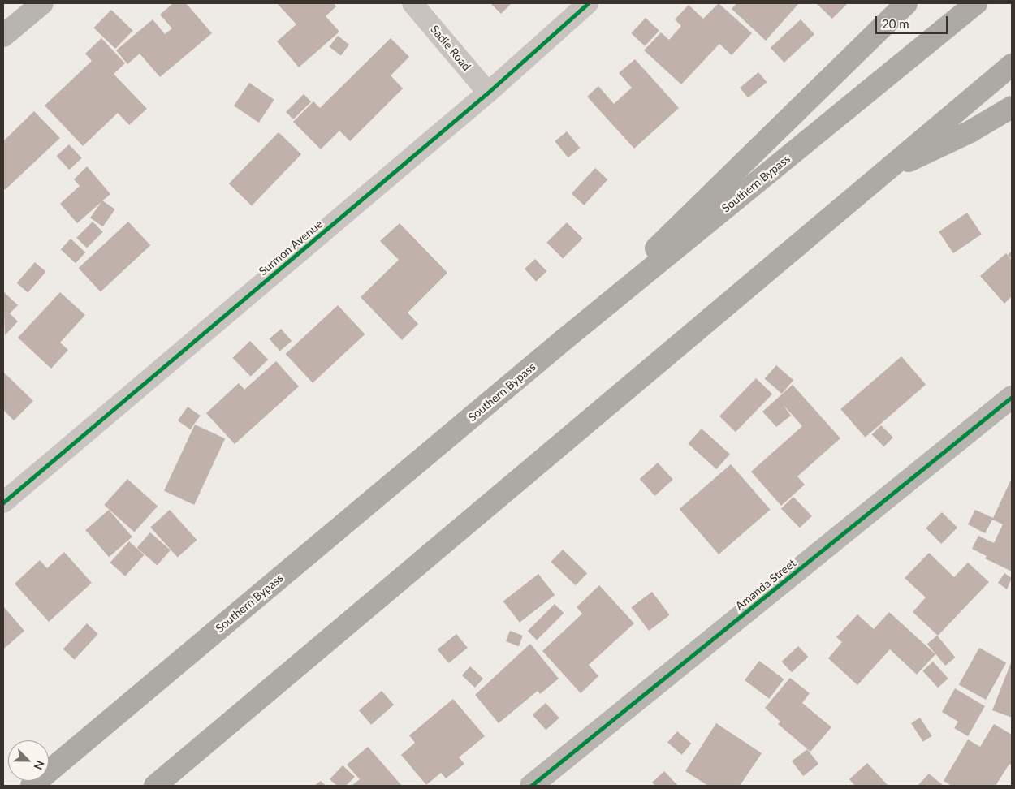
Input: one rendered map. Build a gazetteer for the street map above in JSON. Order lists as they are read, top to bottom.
{
  "streets": {
    "highway": ["Southern Bypass"],
    "street": ["Sadie Road", "Surmon Avenue", "Amanda Street"]
  },
  "crossings": [
    ["Sadie Road", "Surmon Avenue"]
  ],
  "scale_bar": "20 m",
  "north": "bottom right"
}
